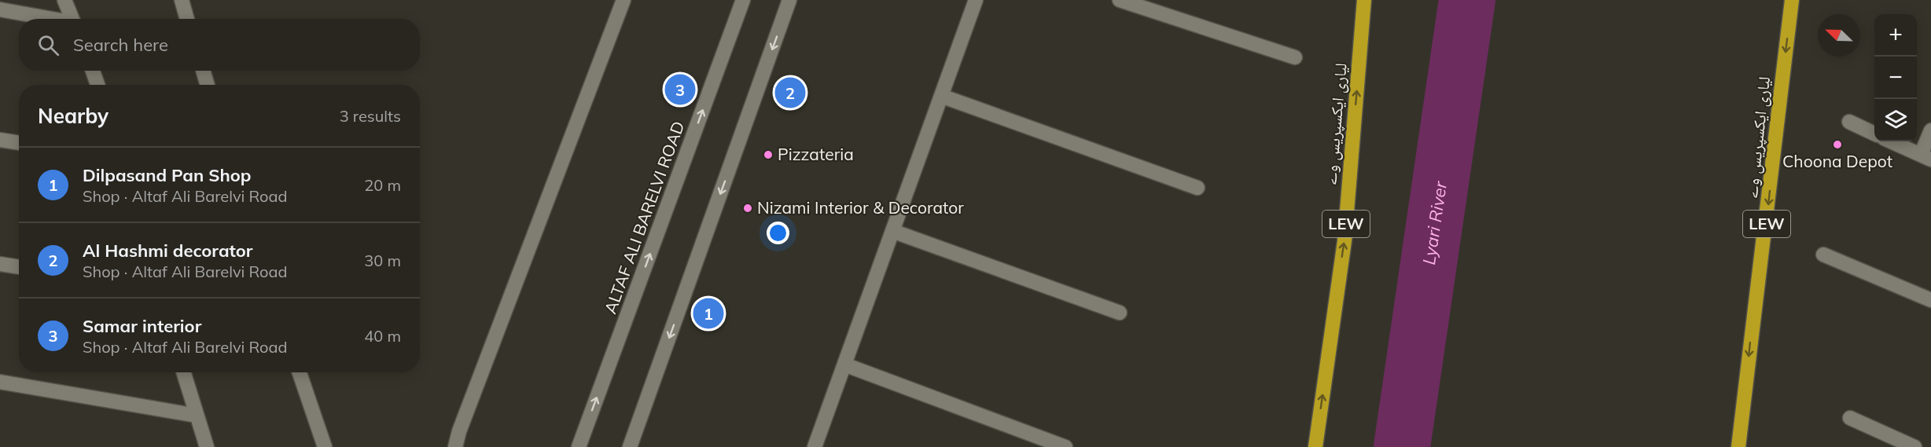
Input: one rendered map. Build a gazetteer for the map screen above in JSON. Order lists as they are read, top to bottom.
{
  "streets": {
    "highway": ["لیاری ایکسپریس وے", "LEW"],
    "street": ["ALTAF ALI BARELVI ROAD"]
  },
  "water": ["Lyari River"],
  "places": ["Choona Depot", "Pizzateria", "Nizami Interior & Decorator"],
  "north": "top left",
  "page": {
    "map_buttons": ["+", "−"],
    "search": "Search here",
    "pins": ["3", "2", "1"],
    "heading": ["Nearby", "3 results"],
    "list": [
      {
        "mark": "1",
        "name": "Dilpasand Pan Shop",
        "note": "Shop · Altaf Ali Barelvi Road",
        "value": "20 m"
      },
      {
        "mark": "2",
        "name": "Al Hashmi decorator",
        "note": "Shop · Altaf Ali Barelvi Road",
        "value": "30 m"
      },
      {
        "mark": "3",
        "name": "Samar interior",
        "note": "Shop · Altaf Ali Barelvi Road",
        "value": "40 m"
      }
    ]
  }
}
